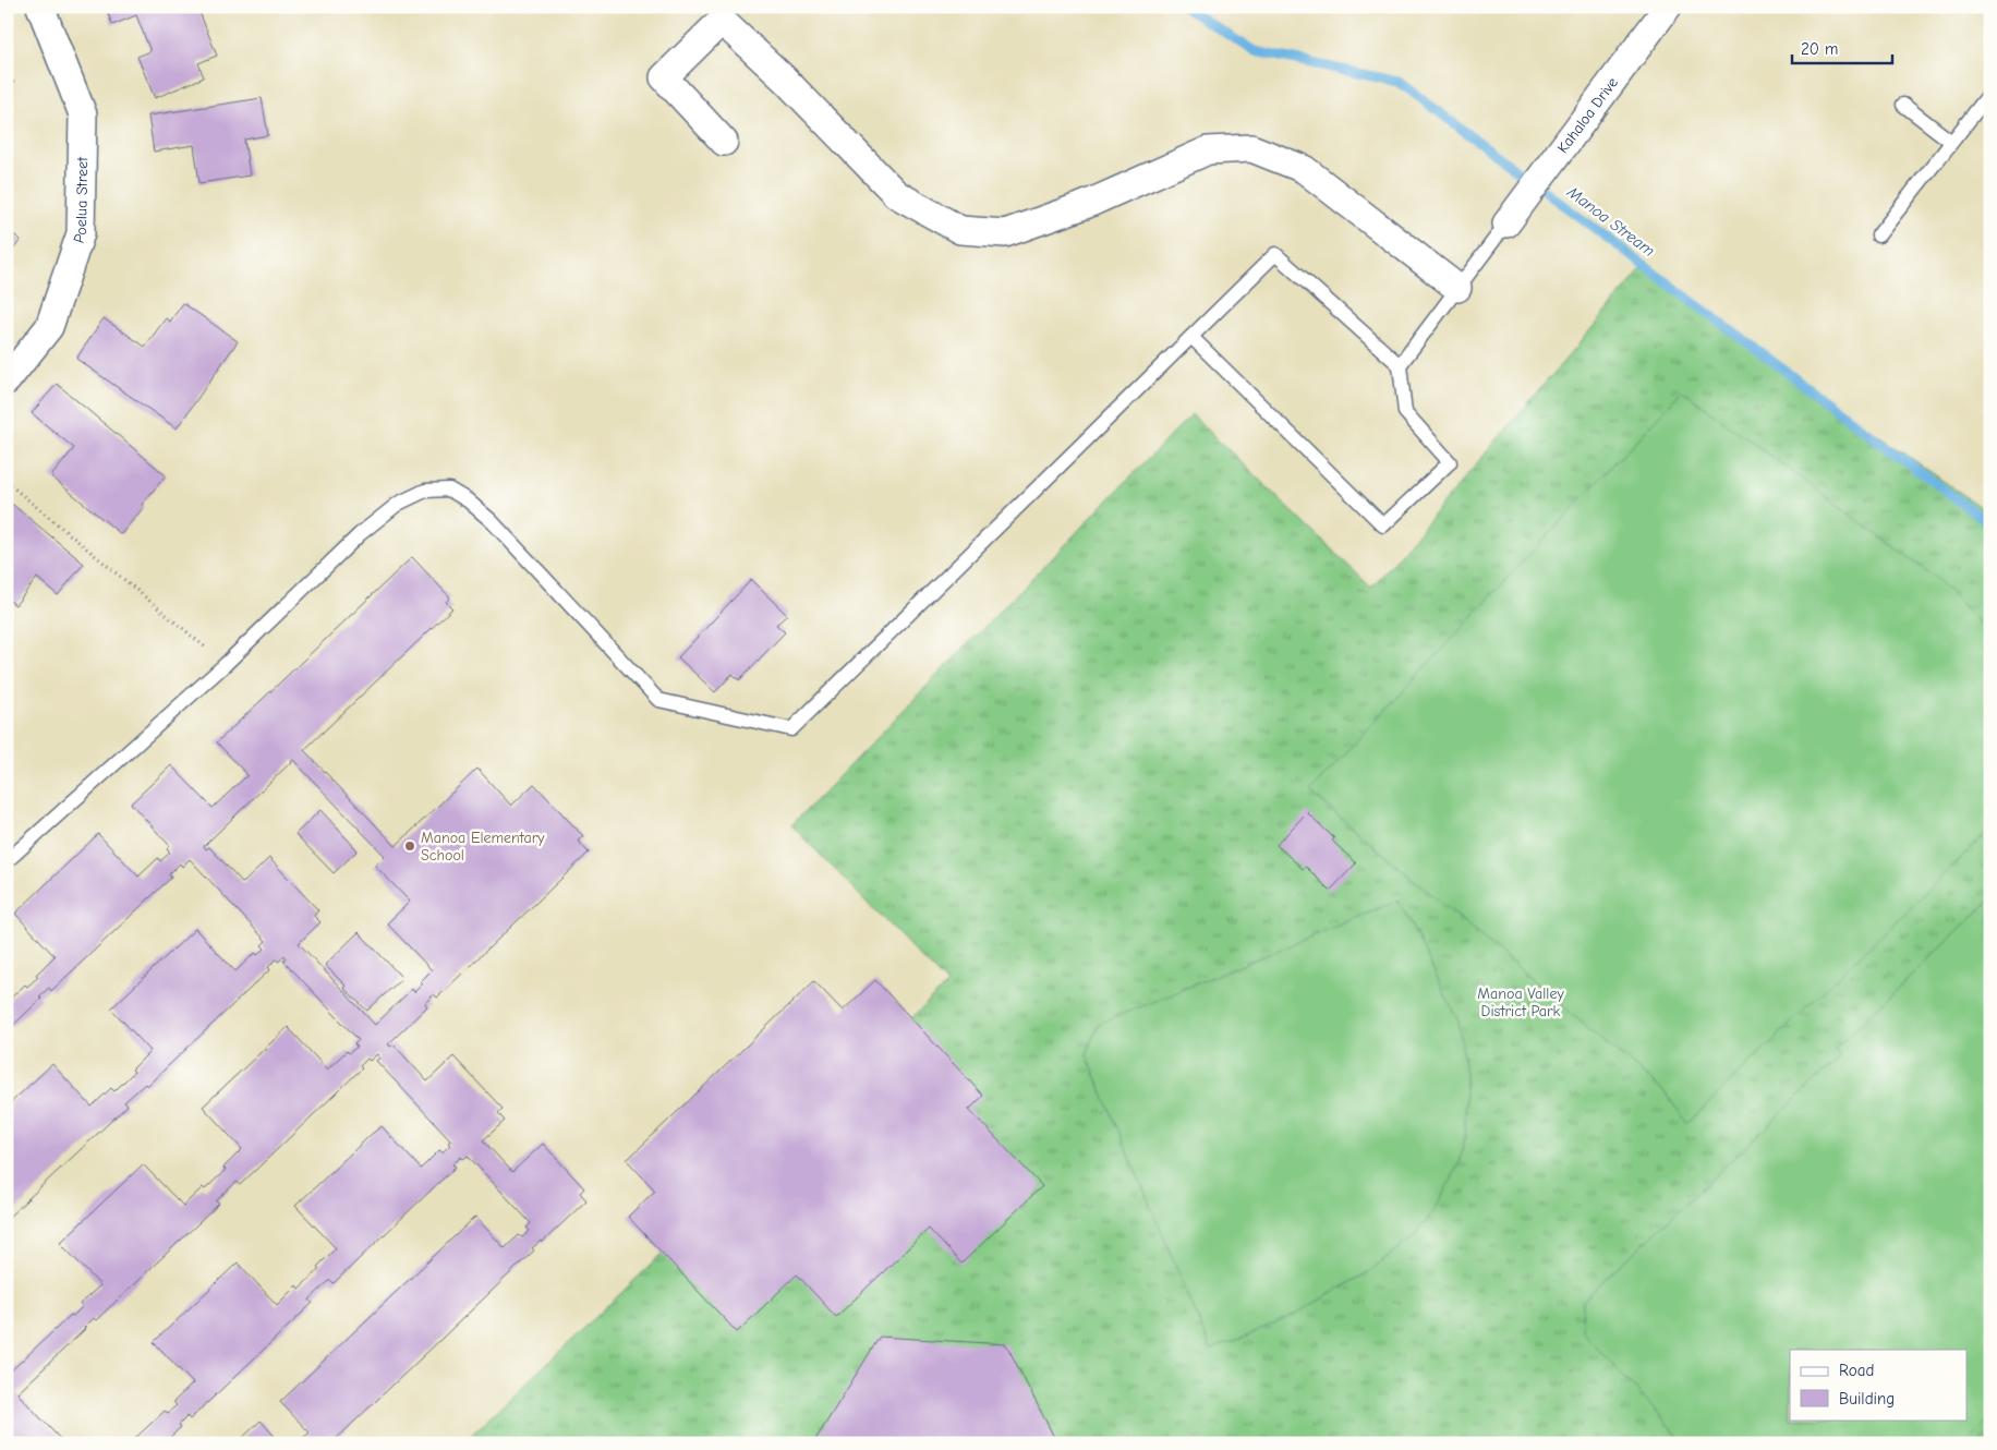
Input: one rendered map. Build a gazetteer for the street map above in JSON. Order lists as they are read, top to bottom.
{
  "streets": {
    "street": ["Kahaloa Drive", "Poelua Street"]
  },
  "water": ["Manoa Stream"],
  "parks": ["Manoa Valley District Park"],
  "places": ["Manoa Elementary School"],
  "legend": ["Road", "Building"],
  "scale_bar": "20 m"
}
